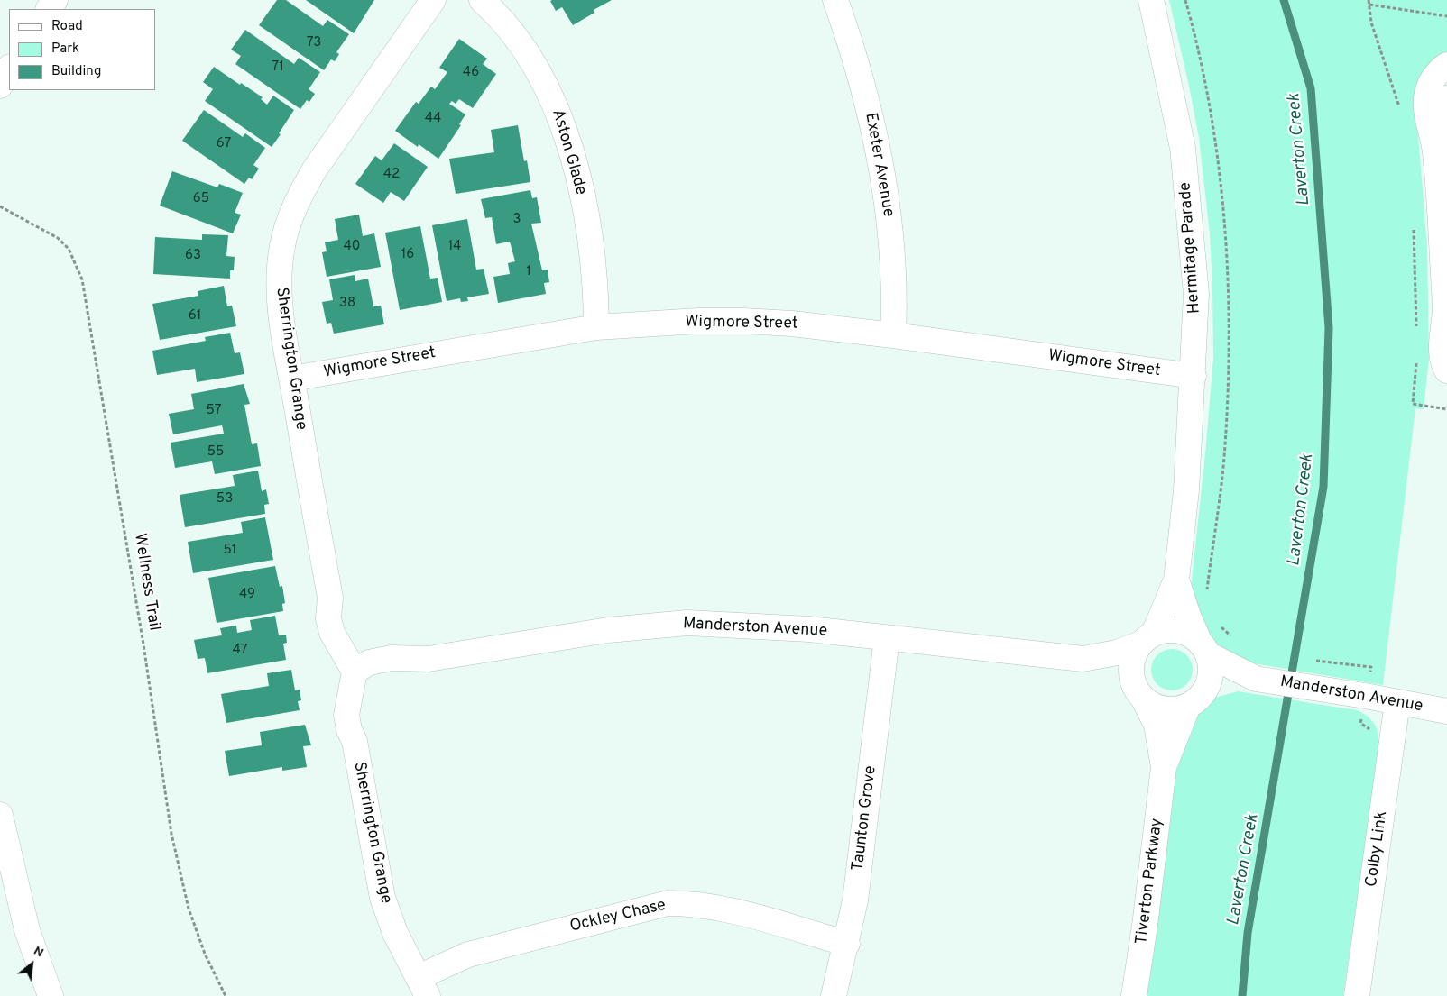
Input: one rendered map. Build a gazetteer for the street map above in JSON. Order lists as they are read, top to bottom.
{
  "streets": {
    "main road": [
      "Aston Glade",
      "Exeter Avenue",
      "Hermitage Parade",
      "Wigmore Street",
      "Sherrington Grange",
      "Manderston Avenue",
      "Taunton Grove",
      "Colby Link",
      "Tiverton Parkway",
      "Ockley Chase"
    ],
    "path": ["Wellness Trail"]
  },
  "crossings": [
    ["Aston Glade", "Wigmore Street"],
    ["Exeter Avenue", "Wigmore Street"],
    ["Hermitage Parade", "Wigmore Street"],
    ["Hermitage Parade", "Manderston Avenue"],
    ["Hermitage Parade", "Tiverton Parkway"],
    ["Wigmore Street", "Sherrington Grange"],
    ["Sherrington Grange", "Manderston Avenue"],
    ["Sherrington Grange", "Ockley Chase"],
    ["Manderston Avenue", "Taunton Grove"],
    ["Manderston Avenue", "Colby Link"],
    ["Manderston Avenue", "Tiverton Parkway"],
    ["Taunton Grove", "Ockley Chase"]
  ],
  "water": ["Laverton Creek"],
  "house_numbers": [
    "73",
    "71",
    "46",
    "44",
    "67",
    "42",
    "65",
    "3",
    "40",
    "14",
    "16",
    "63",
    "1",
    "38",
    "61",
    "57",
    "55",
    "53",
    "51",
    "49",
    "47"
  ],
  "legend": ["Road", "Park", "Building"],
  "north": "top right"
}
